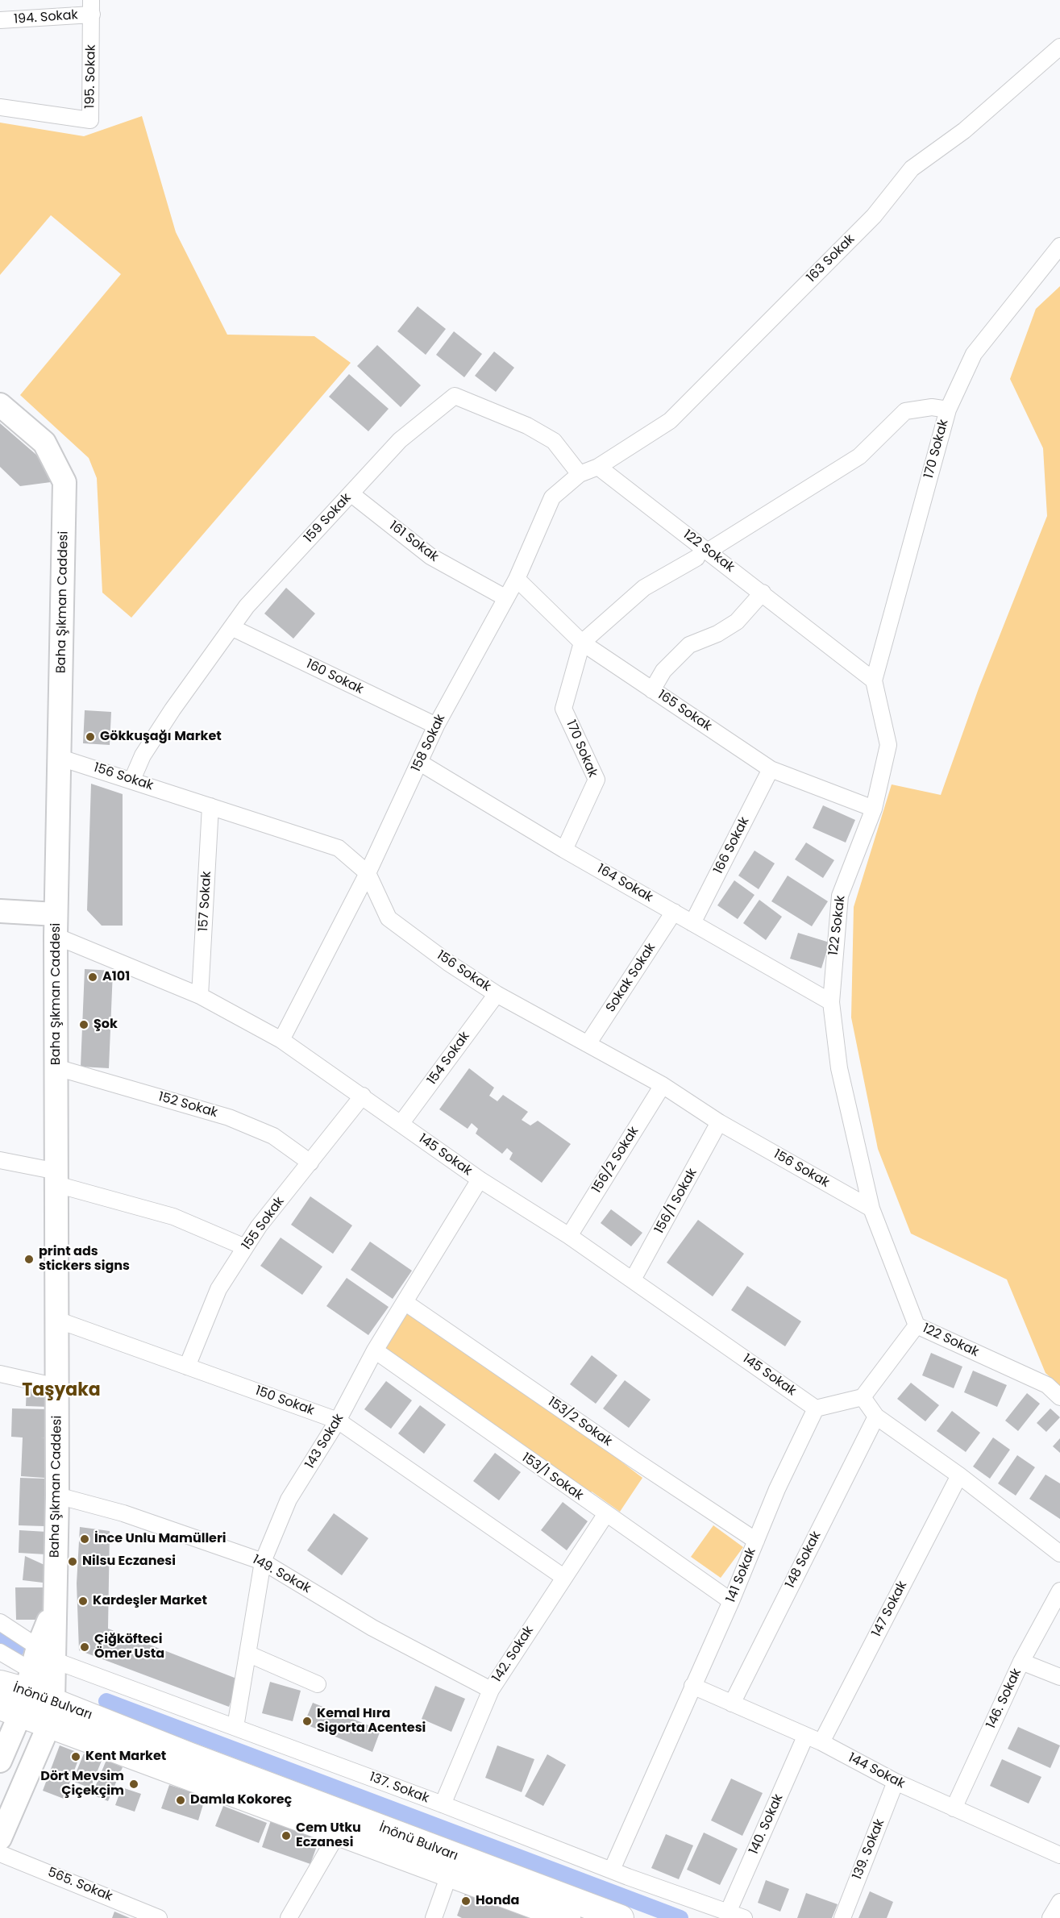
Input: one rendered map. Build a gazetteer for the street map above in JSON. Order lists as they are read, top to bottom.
{
  "streets": {
    "main road": ["Baha Şıkman Caddesi", "İnönü Bulvarı"],
    "street": [
      "194. Sokak",
      "195. Sokak",
      "163 Sokak",
      "170 Sokak",
      "159 Sokak",
      "161 Sokak",
      "122 Sokak",
      "160 Sokak",
      "165 Sokak",
      "158 Sokak",
      "156 Sokak",
      "166 Sokak",
      "164 Sokak",
      "157 Sokak",
      "Sokak Sokak",
      "154 Sokak",
      "152 Sokak",
      "145 Sokak",
      "156/2 Sokak",
      "156/1 Sokak",
      "155 Sokak",
      "150 Sokak",
      "153/2 Sokak",
      "143 Sokak",
      "153/1 Sokak",
      "148 Sokak",
      "149. Sokak",
      "141 Sokak",
      "147 Sokak",
      "142. Sokak",
      "146. Sokak",
      "144 Sokak",
      "137. Sokak",
      "140. Sokak",
      "139. Sokak",
      "565. Sokak"
    ]
  },
  "crossings": [
    ["194. Sokak", "195. Sokak"],
    ["163 Sokak", "122 Sokak"],
    ["163 Sokak", "158 Sokak"],
    ["170 Sokak", "122 Sokak"],
    ["170 Sokak", "165 Sokak"],
    ["170 Sokak", "164 Sokak"],
    ["159 Sokak", "161 Sokak"],
    ["159 Sokak", "160 Sokak"],
    ["159 Sokak", "158 Sokak"],
    ["159 Sokak", "156 Sokak"],
    ["161 Sokak", "158 Sokak"],
    ["122 Sokak", "165 Sokak"],
    ["122 Sokak", "158 Sokak"],
    ["122 Sokak", "156 Sokak"],
    ["122 Sokak", "164 Sokak"],
    ["Baha Şıkman Caddesi", "156 Sokak"],
    ["Baha Şıkman Caddesi", "152 Sokak"],
    ["Baha Şıkman Caddesi", "145 Sokak"],
    ["Baha Şıkman Caddesi", "150 Sokak"],
    ["Baha Şıkman Caddesi", "149. Sokak"],
    ["Baha Şıkman Caddesi", "İnönü Bulvarı"],
    ["Baha Şıkman Caddesi", "137. Sokak"],
    ["160 Sokak", "158 Sokak"],
    ["165 Sokak", "158 Sokak"],
    ["165 Sokak", "166 Sokak"],
    ["158 Sokak", "156 Sokak"],
    ["158 Sokak", "164 Sokak"],
    ["158 Sokak", "145 Sokak"],
    ["156 Sokak", "157 Sokak"],
    ["156 Sokak", "Sokak Sokak"],
    ["156 Sokak", "154 Sokak"],
    ["156 Sokak", "156/2 Sokak"],
    ["156 Sokak", "156/1 Sokak"],
    ["166 Sokak", "164 Sokak"],
    ["164 Sokak", "Sokak Sokak"],
    ["157 Sokak", "145 Sokak"],
    ["154 Sokak", "145 Sokak"],
    ["152 Sokak", "155 Sokak"],
    ["145 Sokak", "156/2 Sokak"],
    ["145 Sokak", "156/1 Sokak"],
    ["145 Sokak", "155 Sokak"],
    ["145 Sokak", "143 Sokak"],
    ["145 Sokak", "141 Sokak"],
    ["155 Sokak", "150 Sokak"],
    ["150 Sokak", "143 Sokak"],
    ["150 Sokak", "142. Sokak"],
    ["153/2 Sokak", "143 Sokak"],
    ["153/2 Sokak", "141 Sokak"],
    ["143 Sokak", "153/1 Sokak"],
    ["143 Sokak", "149. Sokak"],
    ["143 Sokak", "137. Sokak"],
    ["153/1 Sokak", "141 Sokak"],
    ["153/1 Sokak", "142. Sokak"],
    ["148 Sokak", "144 Sokak"],
    ["149. Sokak", "142. Sokak"],
    ["141 Sokak", "144 Sokak"],
    ["141 Sokak", "137. Sokak"],
    ["147 Sokak", "144 Sokak"],
    ["142. Sokak", "137. Sokak"],
    ["146. Sokak", "144 Sokak"],
    ["144 Sokak", "140. Sokak"],
    ["144 Sokak", "139. Sokak"],
    ["137. Sokak", "140. Sokak"]
  ],
  "districts": ["Taşyaka"],
  "places": [
    "Gökkuşağı Market",
    "A101",
    "Şok",
    "print ads stickers signs",
    "İnce Unlu Mamülleri",
    "Nilsu Eczanesi",
    "Kardeşler Market",
    "Çiğköfteci Ömer Usta",
    "Kemal Hıra Sigorta Acentesi",
    "Kent Market",
    "Dört Mevsim Çiçekçim",
    "Damla Kokoreç",
    "Cem Utku Eczanesi",
    "Honda"
  ]
}
